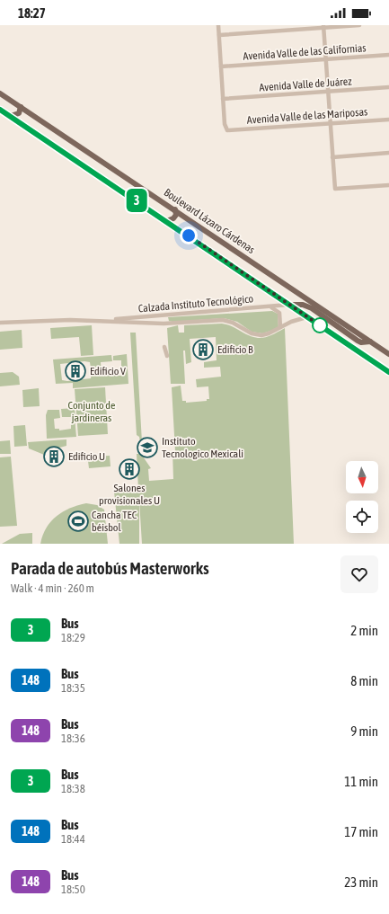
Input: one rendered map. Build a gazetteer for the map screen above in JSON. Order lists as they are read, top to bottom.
{
  "streets": {
    "main road": ["Boulevard Lázaro Cárdenas"],
    "street": [
      "Avenida Valle de las Californias",
      "Avenida Valle de Juárez",
      "Avenida Valle de las Mariposas",
      "Calzada Instituto Tecnológico"
    ]
  },
  "crossings": [
    ["Avenida Valle de Juárez", "Avenida Valle de las Mariposas"]
  ],
  "parks": ["Conjunto de jardineras"],
  "places": {
    "building": [
      "Edificio B",
      "Edificio V",
      "Edificio U",
      "Salones provisionales U"
    ],
    "school or university": ["Instituto Tecnologico Mexicali"],
    "sports": ["Cancha TEC béisbol"]
  },
  "lines": ["bus line 3"],
  "north": "bottom",
  "page": {
    "status": "18:27",
    "on_map": "3",
    "heading": ["Parada de autobús Masterworks", "Walk · 4 min · 260 m"],
    "list": [
      {
        "mark": "3",
        "name": "Bus",
        "note": "18:29",
        "value": "2 min"
      },
      {
        "mark": "148",
        "name": "Bus",
        "note": "18:35",
        "value": "8 min"
      },
      {
        "mark": "148",
        "name": "Bus",
        "note": "18:36",
        "value": "9 min"
      },
      {
        "mark": "3",
        "name": "Bus",
        "note": "18:38",
        "value": "11 min"
      },
      {
        "mark": "148",
        "name": "Bus",
        "note": "18:44",
        "value": "17 min"
      },
      {
        "mark": "148",
        "name": "Bus",
        "note": "18:50",
        "value": "23 min"
      }
    ]
  }
}
